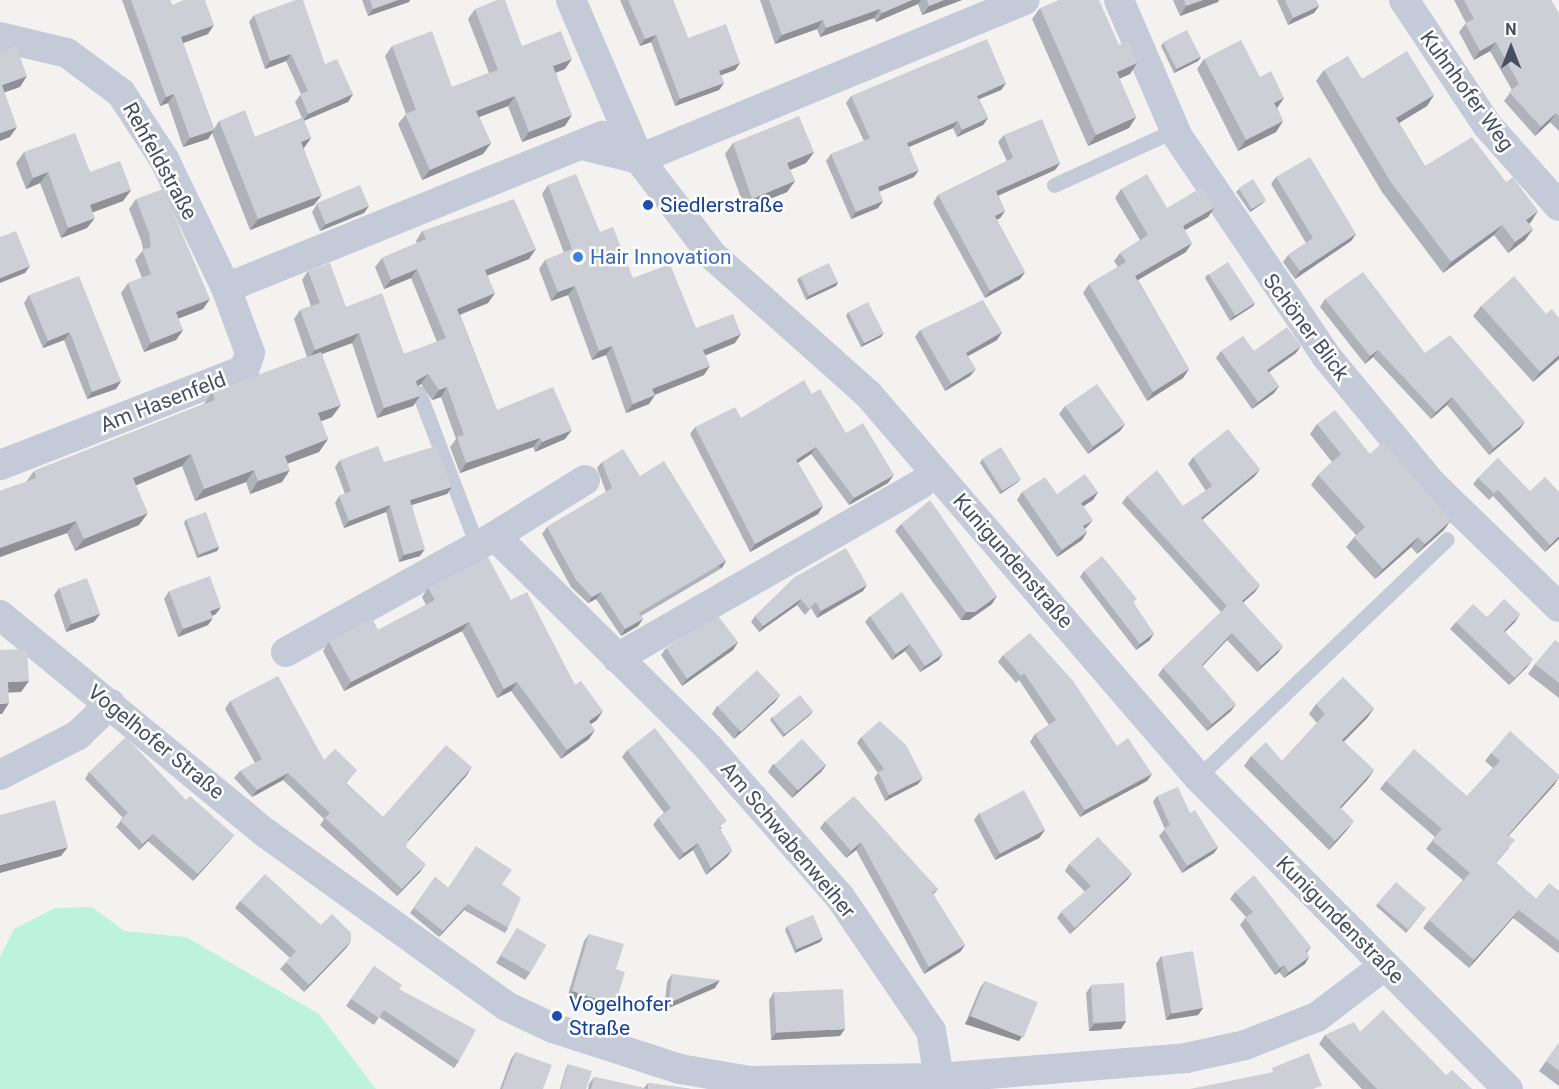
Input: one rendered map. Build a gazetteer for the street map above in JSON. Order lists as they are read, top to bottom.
{
  "streets": {
    "street": [
      "Kuhnhofer Weg",
      "Rehfeldstraße",
      "Schöner Blick",
      "Am Hasenfeld",
      "Kunigundenstraße",
      "Vogelhofer Straße",
      "Am Schwabenweiher"
    ]
  },
  "crossings": [
    ["Rehfeldstraße", "Am Hasenfeld"],
    ["Kunigundenstraße", "Vogelhofer Straße"],
    ["Vogelhofer Straße", "Am Schwabenweiher"]
  ],
  "places": ["Siedlerstraße", "Hair Innovation", "Vogelhofer Straße"],
  "north": "top"
}
